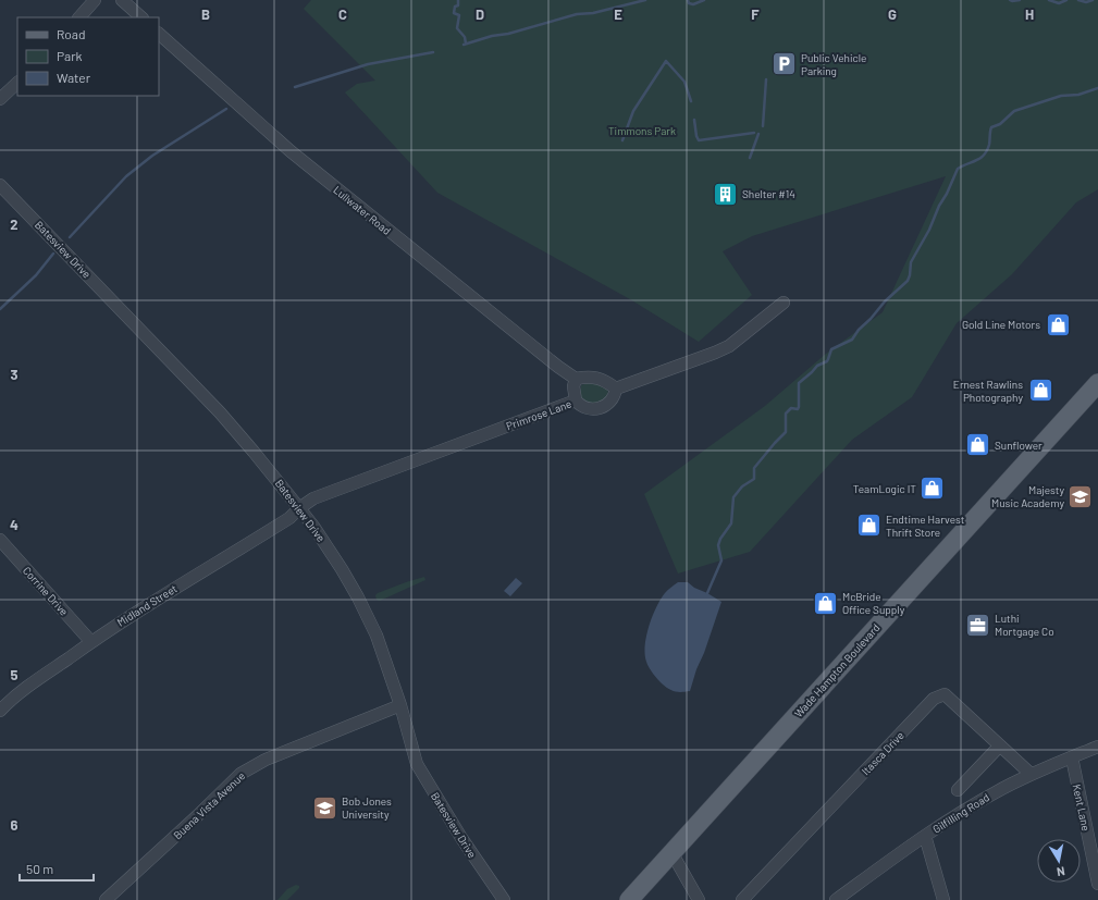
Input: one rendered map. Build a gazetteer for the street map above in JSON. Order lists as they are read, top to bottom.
{
  "streets": {
    "main road": ["Wade Hampton Boulevard"],
    "street": [
      "Lullwater Road",
      "Batesview Drive",
      "Primrose Lane",
      "Corrine Drive",
      "Midland Street",
      "Itasca Drive",
      "Buena Vista Avenue",
      "Kent Lane",
      "Gilfilling Road"
    ]
  },
  "crossings": [
    ["Lullwater Road", "Primrose Lane"],
    ["Batesview Drive", "Primrose Lane"],
    ["Batesview Drive", "Midland Street"],
    ["Batesview Drive", "Buena Vista Avenue"],
    ["Primrose Lane", "Midland Street"],
    ["Corrine Drive", "Midland Street"],
    ["Itasca Drive", "Gilfilling Road"],
    ["Kent Lane", "Gilfilling Road"]
  ],
  "parks": ["Timmons Park"],
  "places": {
    "parking": ["Public Vehicle Parking"],
    "building": ["Shelter #14"],
    "shop": [
      "Gold Line Motors",
      "Ernest Rawlins Photography",
      "Sunflower",
      "TeamLogic IT",
      "Endtime Harvest Thrift Store",
      "McBride Office Supply"
    ],
    "school or university": ["Majesty Music Academy", "Bob Jones University"],
    "office": ["Luthi Mortgage Co"]
  },
  "legend": ["Road", "Park", "Water"],
  "scale_bar": "50 m",
  "north": "bottom",
  "grid": {
    "columns": [
      "B",
      "C",
      "D",
      "E",
      "F",
      "G",
      "H"
    ],
    "rows": [
      "2",
      "3",
      "4",
      "5",
      "6"
    ]
  }
}
